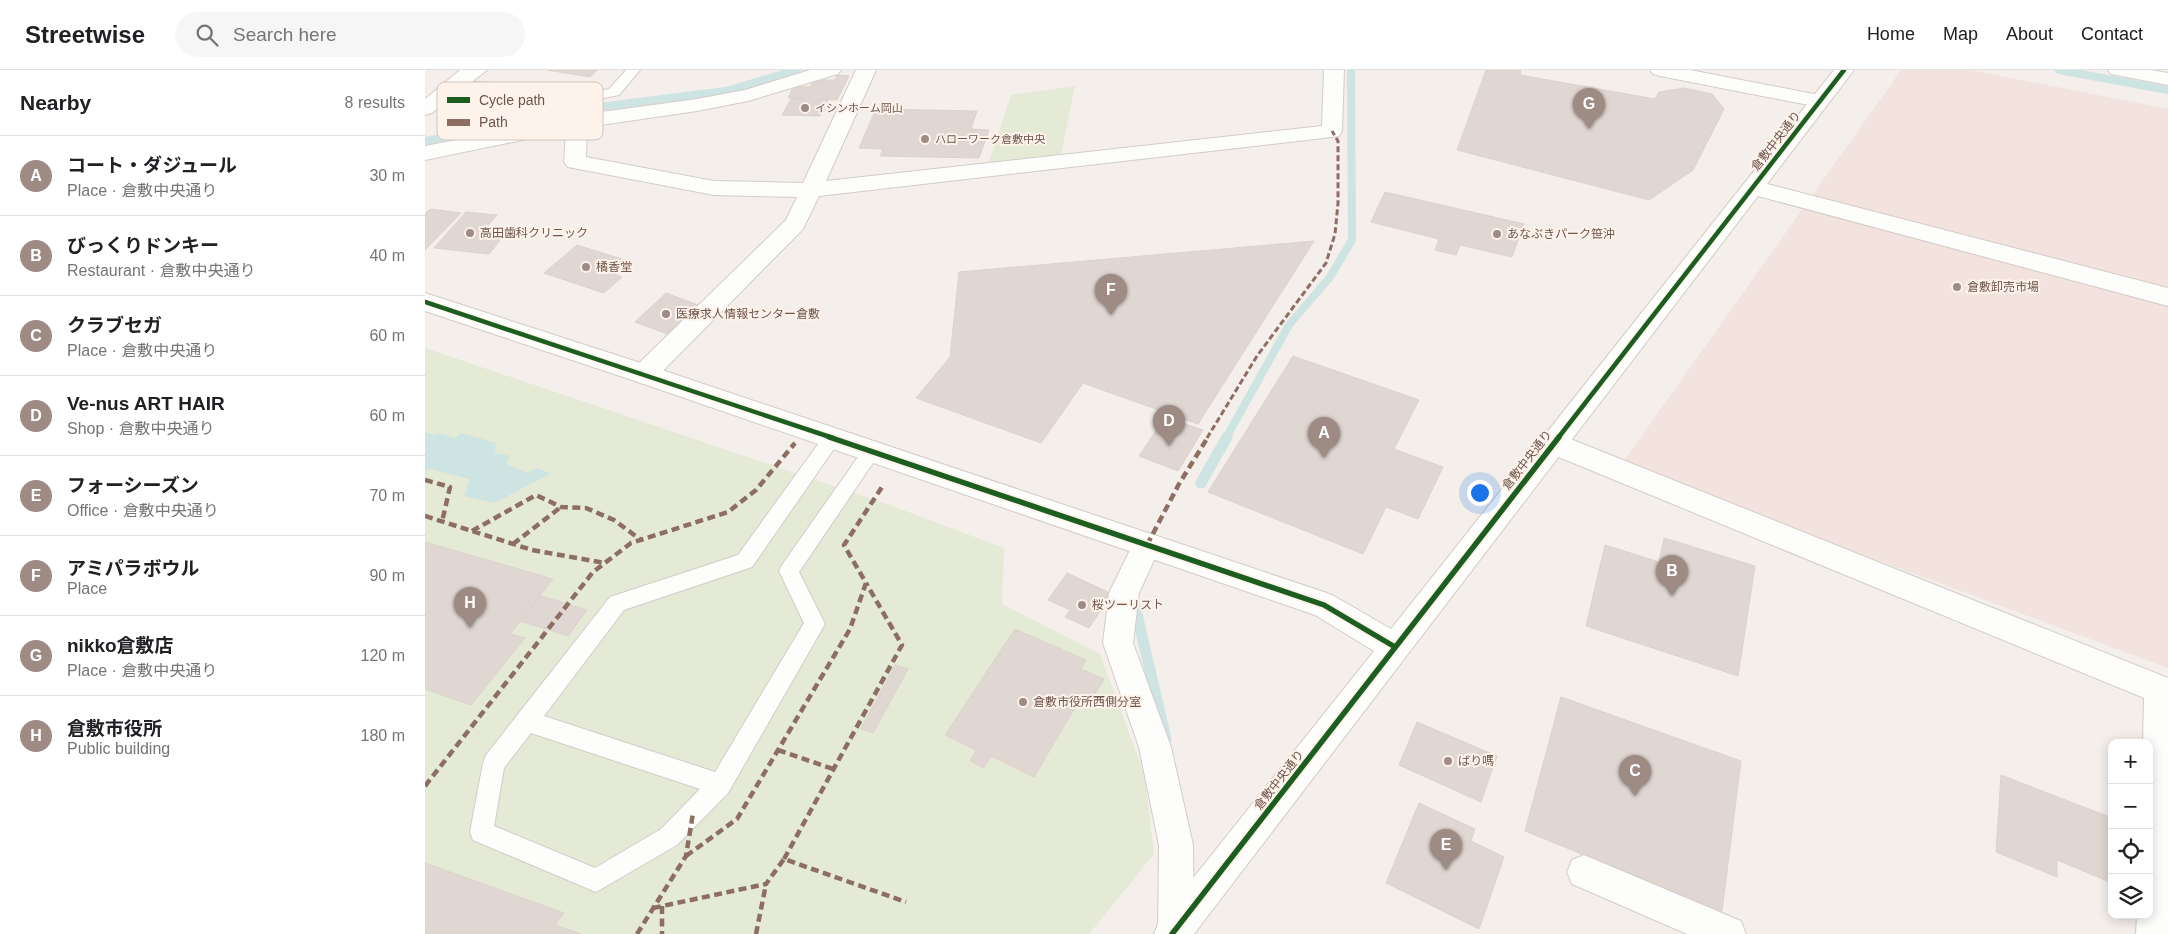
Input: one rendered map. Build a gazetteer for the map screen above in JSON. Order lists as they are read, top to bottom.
{
  "streets": {
    "street": ["倉敷中央通り"]
  },
  "places": [
    "イシンホーム岡山",
    "ハローワーク倉敷中央",
    "高田歯科クリニック",
    "あなぶきパーク笹沖",
    "橘香堂",
    "倉敷卸売市場",
    "医療求人情報センター倉敷",
    "桜ツーリスト",
    "倉敷市役所西側分室",
    "ばり嗎"
  ],
  "legend": ["Cycle path", "Path"],
  "page": {
    "header": "Streetwise",
    "search": "Search here",
    "nav": [
      "Home",
      "Map",
      "About",
      "Contact"
    ],
    "heading": ["Nearby", "8 results"],
    "pins": [
      "G",
      "F",
      "D",
      "A",
      "B",
      "H",
      "C",
      "E"
    ],
    "list": [
      {
        "mark": "A",
        "name": "コート・ダジュール",
        "note": "Place · 倉敷中央通り",
        "value": "30 m"
      },
      {
        "mark": "B",
        "name": "びっくりドンキー",
        "note": "Restaurant · 倉敷中央通り",
        "value": "40 m"
      },
      {
        "mark": "C",
        "name": "クラブセガ",
        "note": "Place · 倉敷中央通り",
        "value": "60 m"
      },
      {
        "mark": "D",
        "name": "Ve-nus ART HAIR",
        "note": "Shop · 倉敷中央通り",
        "value": "60 m"
      },
      {
        "mark": "E",
        "name": "フォーシーズン",
        "note": "Office · 倉敷中央通り",
        "value": "70 m"
      },
      {
        "mark": "F",
        "name": "アミパラボウル",
        "note": "Place",
        "value": "90 m"
      },
      {
        "mark": "G",
        "name": "nikko倉敷店",
        "note": "Place · 倉敷中央通り",
        "value": "120 m"
      },
      {
        "mark": "H",
        "name": "倉敷市役所",
        "note": "Public building",
        "value": "180 m"
      }
    ],
    "map_buttons": ["+", "−"]
  }
}
